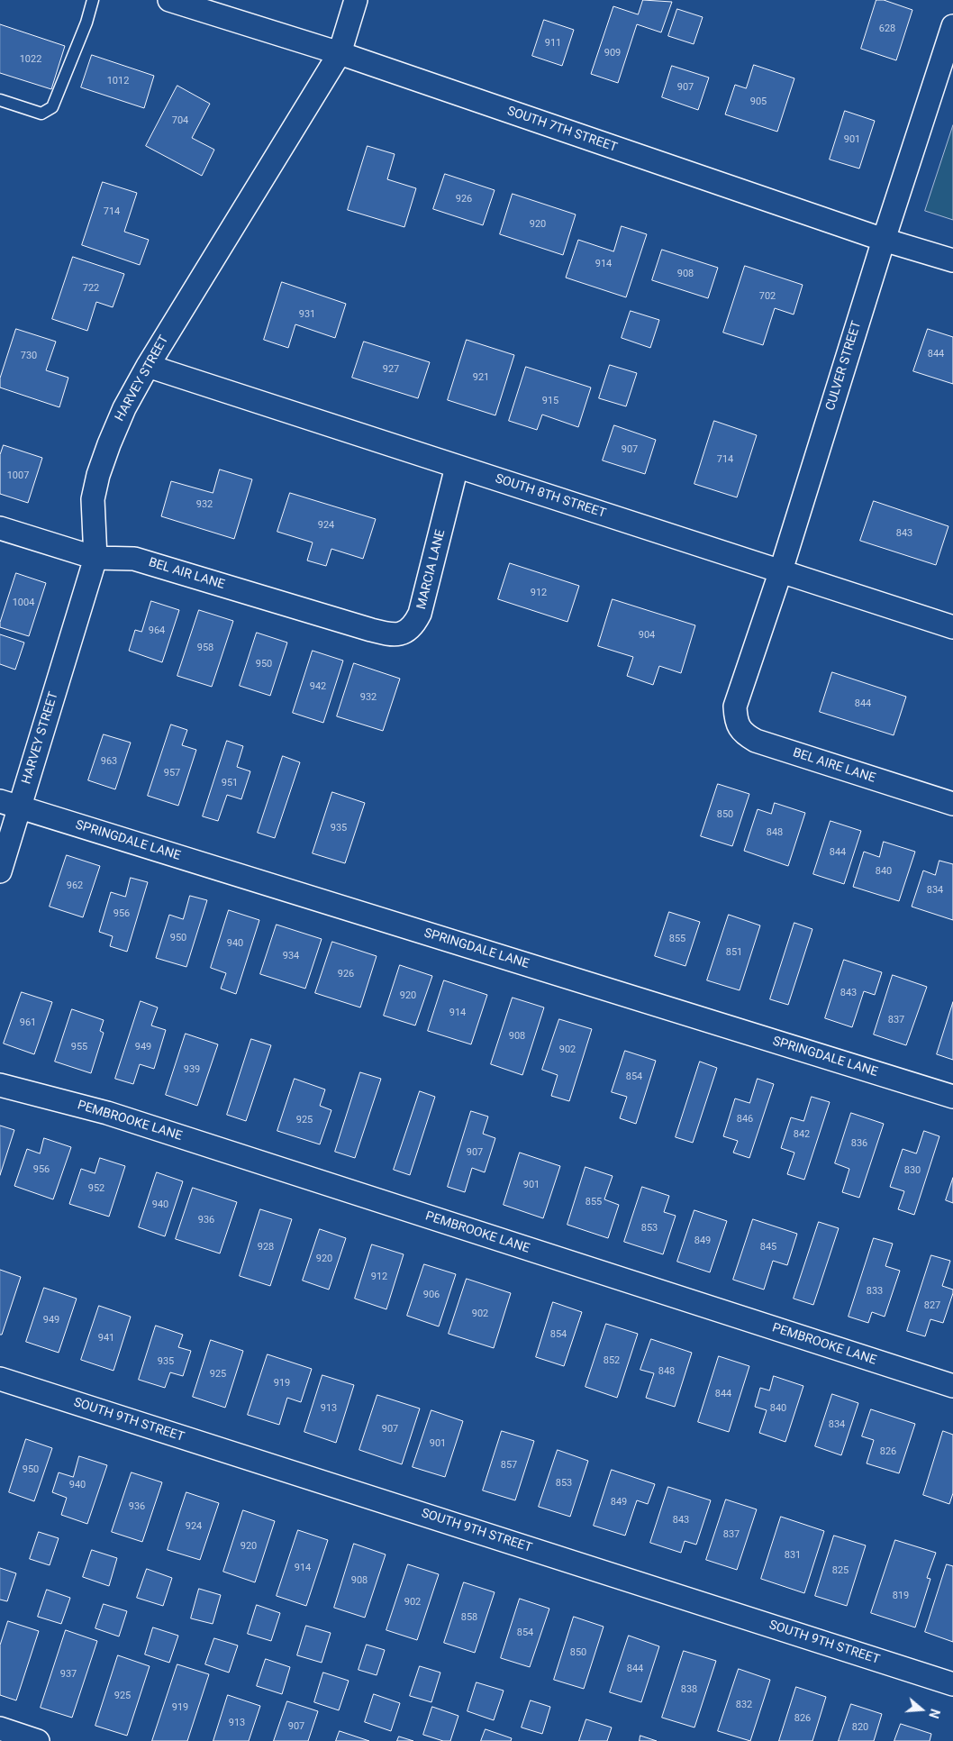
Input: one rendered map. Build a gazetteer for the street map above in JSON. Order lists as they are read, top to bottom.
{
  "streets": {
    "street": [
      "SOUTH 7TH STREET",
      "CULVER STREET",
      "HARVEY STREET",
      "SOUTH 8TH STREET",
      "MARCIA LANE",
      "BEL AIR LANE",
      "BEL AIRE LANE",
      "SPRINGDALE LANE",
      "PEMBROOKE LANE",
      "SOUTH 9TH STREET"
    ]
  },
  "crossings": [
    ["SOUTH 7TH STREET", "CULVER STREET"],
    ["SOUTH 7TH STREET", "HARVEY STREET"],
    ["CULVER STREET", "SOUTH 8TH STREET"],
    ["CULVER STREET", "BEL AIRE LANE"],
    ["HARVEY STREET", "SOUTH 8TH STREET"],
    ["HARVEY STREET", "BEL AIR LANE"],
    ["HARVEY STREET", "SPRINGDALE LANE"],
    ["SOUTH 8TH STREET", "MARCIA LANE"],
    ["MARCIA LANE", "BEL AIR LANE"]
  ],
  "house_numbers": [
    "628",
    "911",
    "909",
    "1022",
    "1012",
    "907",
    "905",
    "704",
    "901",
    "926",
    "714",
    "920",
    "914",
    "908",
    "722",
    "702",
    "931",
    "844",
    "730",
    "927",
    "921",
    "915",
    "907",
    "714",
    "1007",
    "932",
    "924",
    "843",
    "912",
    "1004",
    "964",
    "904",
    "958",
    "950",
    "942",
    "932",
    "844",
    "963",
    "957",
    "951",
    "850",
    "935",
    "848",
    "844",
    "840",
    "962",
    "834",
    "956",
    "950",
    "855",
    "940",
    "851",
    "934",
    "926",
    "843",
    "920",
    "914",
    "837",
    "961",
    "908",
    "955",
    "949",
    "902",
    "939",
    "854",
    "846",
    "925",
    "842",
    "836",
    "907",
    "956",
    "830",
    "901",
    "952",
    "855",
    "940",
    "936",
    "853",
    "849",
    "928",
    "845",
    "920",
    "912",
    "833",
    "906",
    "827",
    "902",
    "949",
    "854",
    "941",
    "852",
    "935",
    "848",
    "925",
    "919",
    "844",
    "913",
    "840",
    "834",
    "907",
    "901",
    "826",
    "857",
    "950",
    "853",
    "940",
    "849",
    "936",
    "843",
    "924",
    "837",
    "920",
    "831",
    "914",
    "825",
    "908",
    "819",
    "902",
    "858",
    "854",
    "850",
    "844",
    "937",
    "838",
    "925",
    "832",
    "919",
    "826",
    "913",
    "907",
    "820"
  ],
  "north": "right"
}
